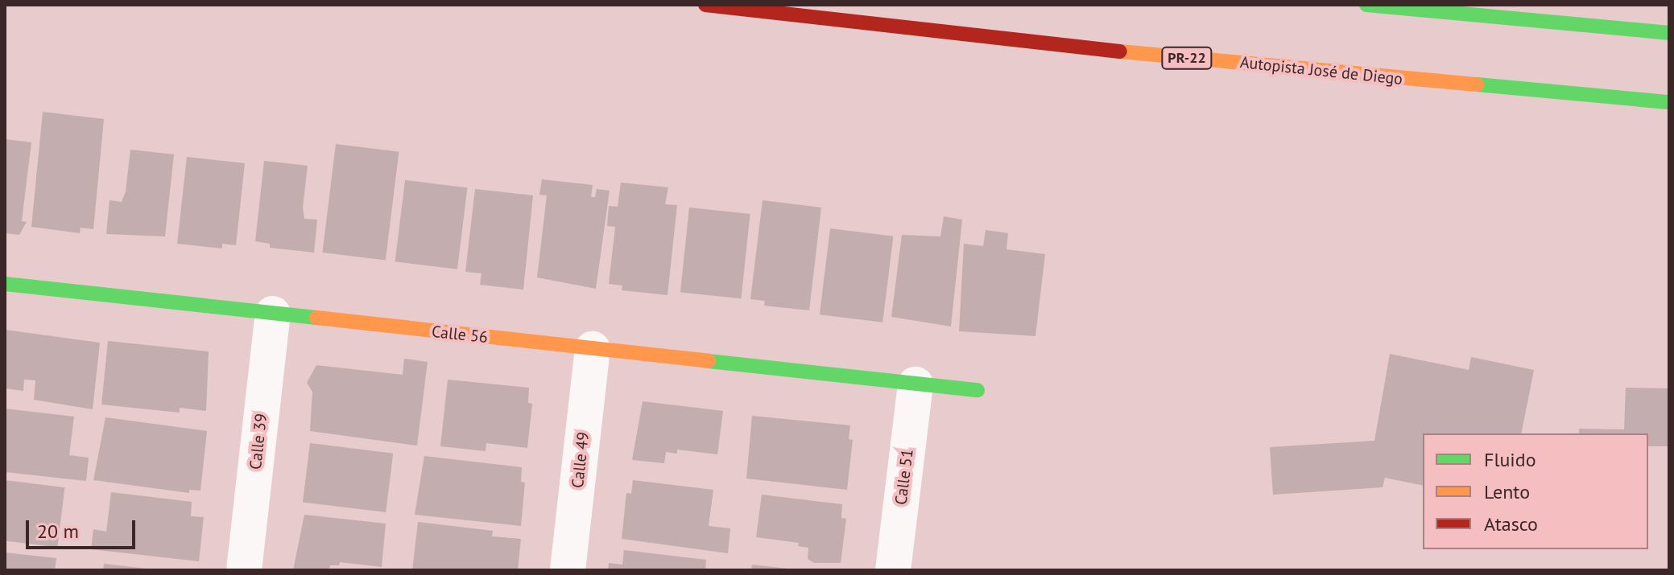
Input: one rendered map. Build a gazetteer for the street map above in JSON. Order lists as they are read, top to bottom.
{
  "streets": {
    "main road": ["PR-22", "Autopista José de Diego", "Calle 56"],
    "street": ["Calle 39", "Calle 49", "Calle 51"]
  },
  "crossings": [
    ["Calle 56", "Calle 39"],
    ["Calle 56", "Calle 49"],
    ["Calle 56", "Calle 51"]
  ],
  "legend": ["Fluido", "Lento", "Atasco"],
  "scale_bar": "20 m"
}
